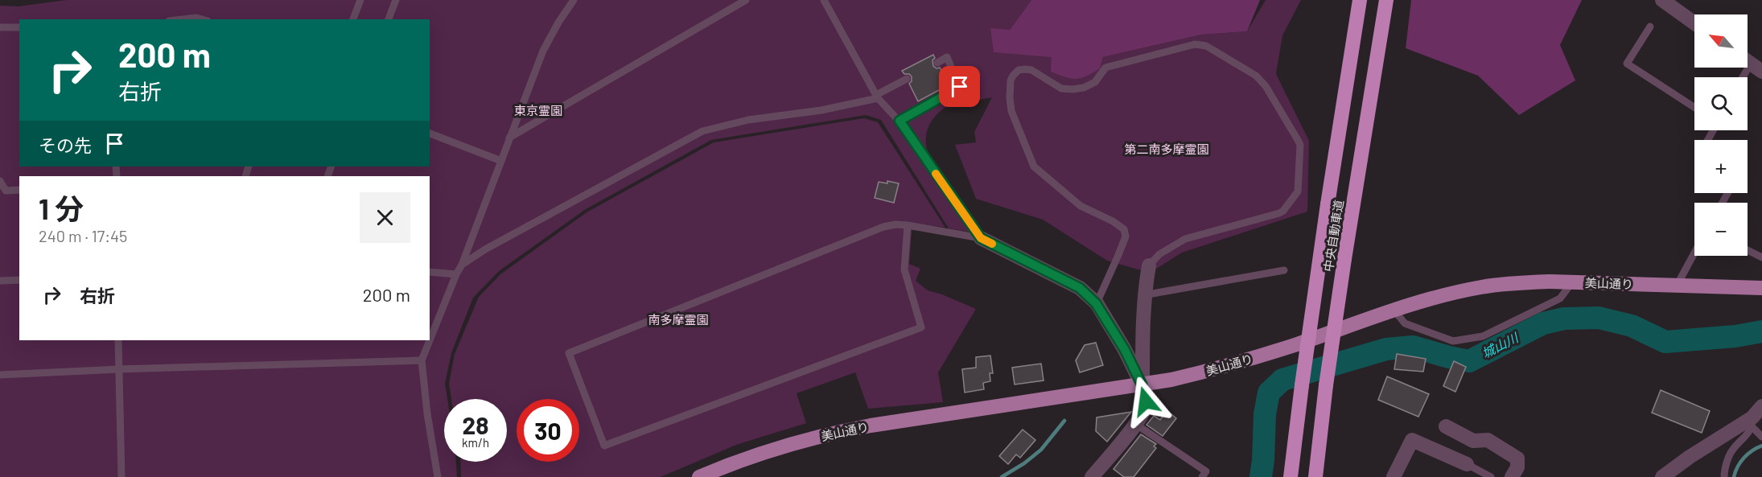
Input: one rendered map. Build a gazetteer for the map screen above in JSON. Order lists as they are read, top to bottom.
{
  "streets": {
    "highway": ["中央自動車道"],
    "main road": ["美山通り"]
  },
  "water": ["城山川"],
  "parks": ["東京霊園", "第二南多摩霊園", "南多摩霊園"],
  "north": "top left",
  "page": {
    "map_buttons": ["+", "−"],
    "turn": ["200 m", "右折"],
    "then": "その先",
    "heading": ["1 分", "240 m · 17:45"],
    "list": [
      {
        "name": "右折",
        "value": "200 m"
      }
    ],
    "speed": "28 km/h",
    "limit": "30"
  }
}
